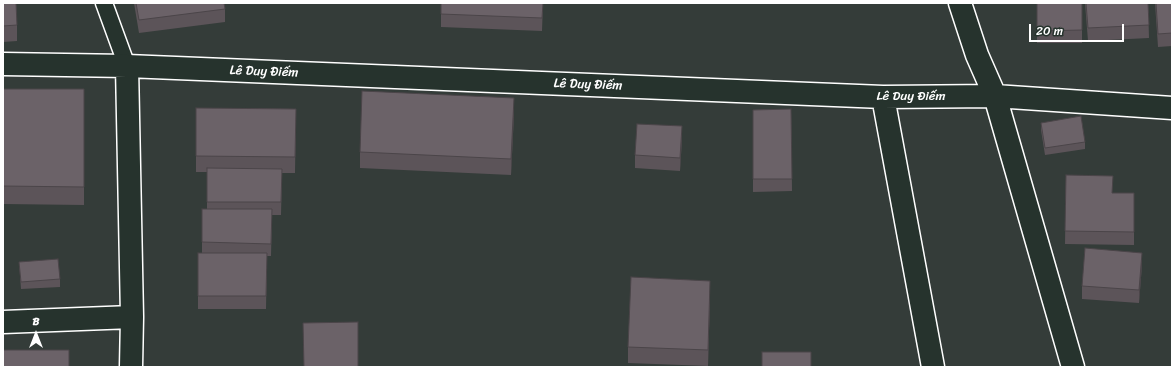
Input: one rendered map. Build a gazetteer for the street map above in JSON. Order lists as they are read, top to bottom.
{
  "streets": {
    "street": ["Lê Duy Điếm"]
  },
  "scale_bar": "20 m",
  "north": "top"
}
